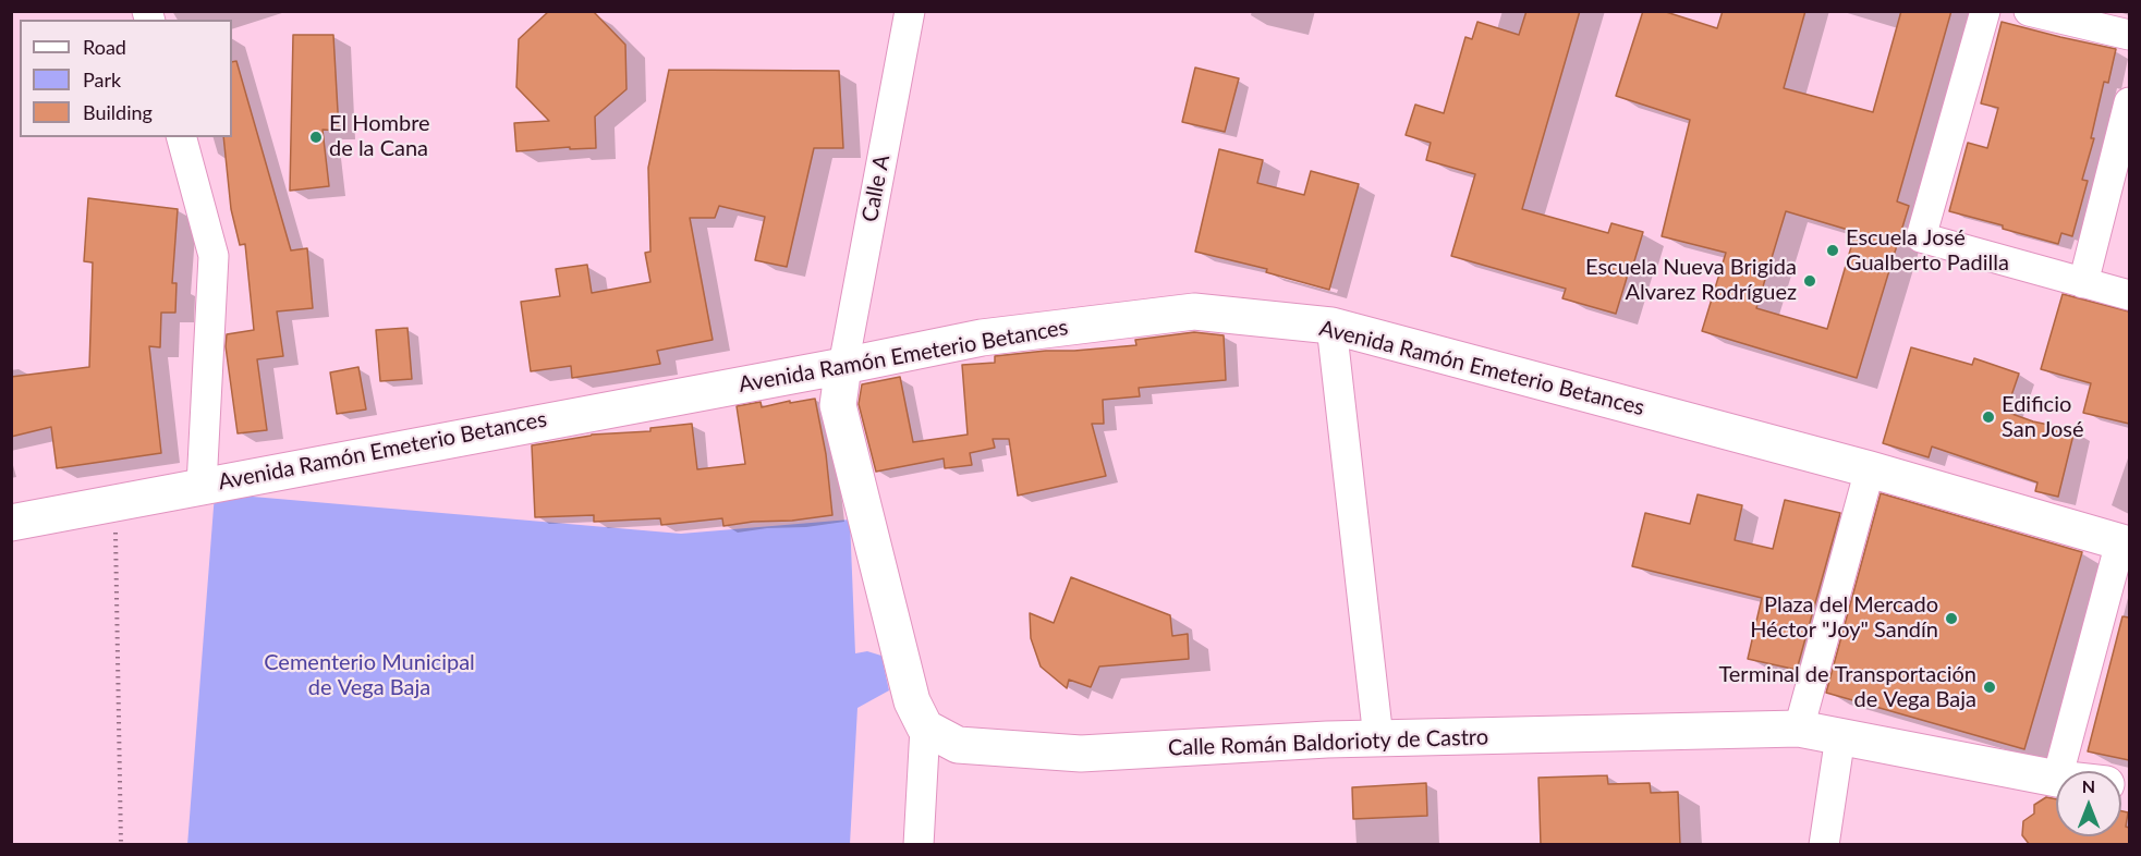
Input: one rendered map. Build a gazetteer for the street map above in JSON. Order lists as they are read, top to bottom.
{
  "streets": {
    "street": ["Calle A", "Avenida Ramón Emeterio Betances", "Calle Román Baldorioty de Castro"]
  },
  "crossings": [
    ["Calle A", "Avenida Ramón Emeterio Betances"]
  ],
  "parks": ["Cementerio Municipal de Vega Baja"],
  "places": [
    "El Hombre de la Cana",
    "Escuela José Gualberto Padilla",
    "Escuela Nueva Brigida Alvarez Rodríguez",
    "Edificio San José",
    "Plaza del Mercado Héctor \"Joy\" Sandín",
    "Terminal de Transportación de Vega Baja"
  ],
  "legend": ["Road", "Park", "Building"],
  "north": "top"
}
